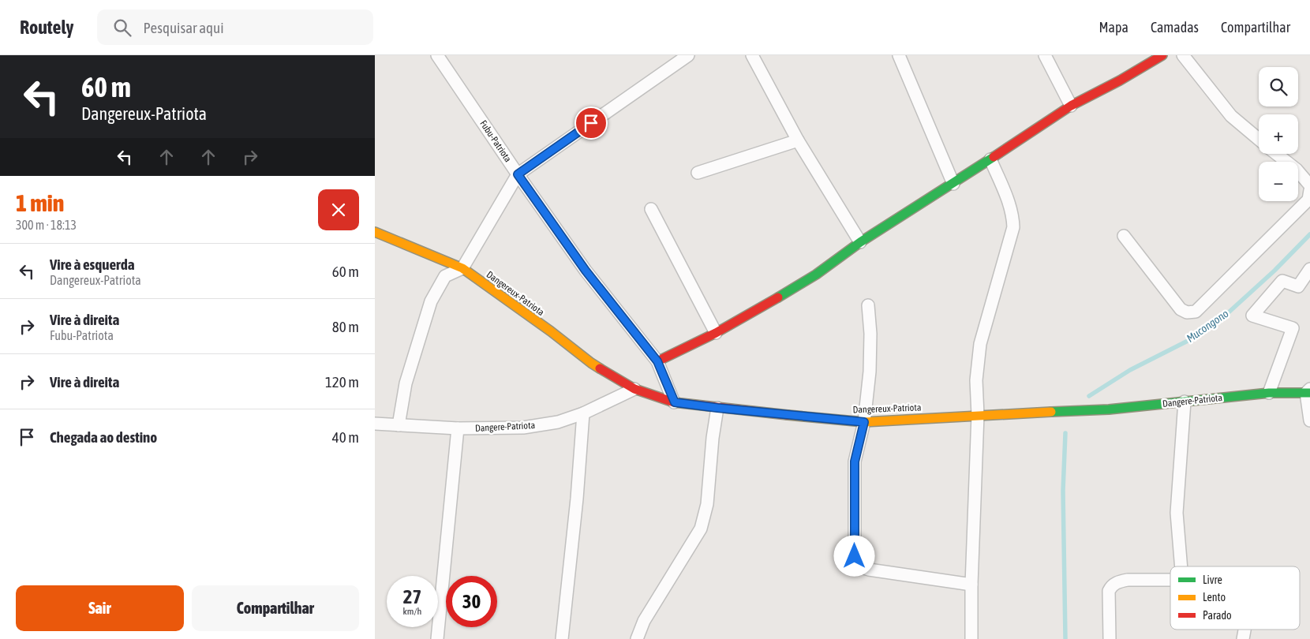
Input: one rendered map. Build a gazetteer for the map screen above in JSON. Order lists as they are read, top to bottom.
{
  "streets": {
    "street": ["Fubu-Patriota", "Dangereux-Patriota", "Dangere-Patriota"]
  },
  "crossings": [
    ["Fubu-Patriota", "Dangereux-Patriota"],
    ["Dangereux-Patriota", "Dangere-Patriota"]
  ],
  "water": ["Mucongono"],
  "legend": ["Livre", "Lento", "Parado"],
  "page": {
    "header": "Routely",
    "search": "Pesquisar aqui",
    "nav": ["Mapa", "Camadas", "Compartilhar"],
    "turn": ["60 m", "Dangereux-Patriota"],
    "map_buttons": ["+", "−"],
    "heading": ["1 min", "300 m · 18:13"],
    "list": [
      {
        "name": "Vire à esquerda",
        "note": "Dangereux-Patriota",
        "value": "60 m"
      },
      {
        "name": "Vire à direita",
        "note": "Fubu-Patriota",
        "value": "80 m"
      },
      {
        "name": "Vire à direita",
        "value": "120 m"
      },
      {
        "name": "Chegada ao destino",
        "value": "40 m"
      }
    ],
    "speed": "27 km/h",
    "limit": "30",
    "buttons": ["Sair", "Compartilhar"]
  }
}
